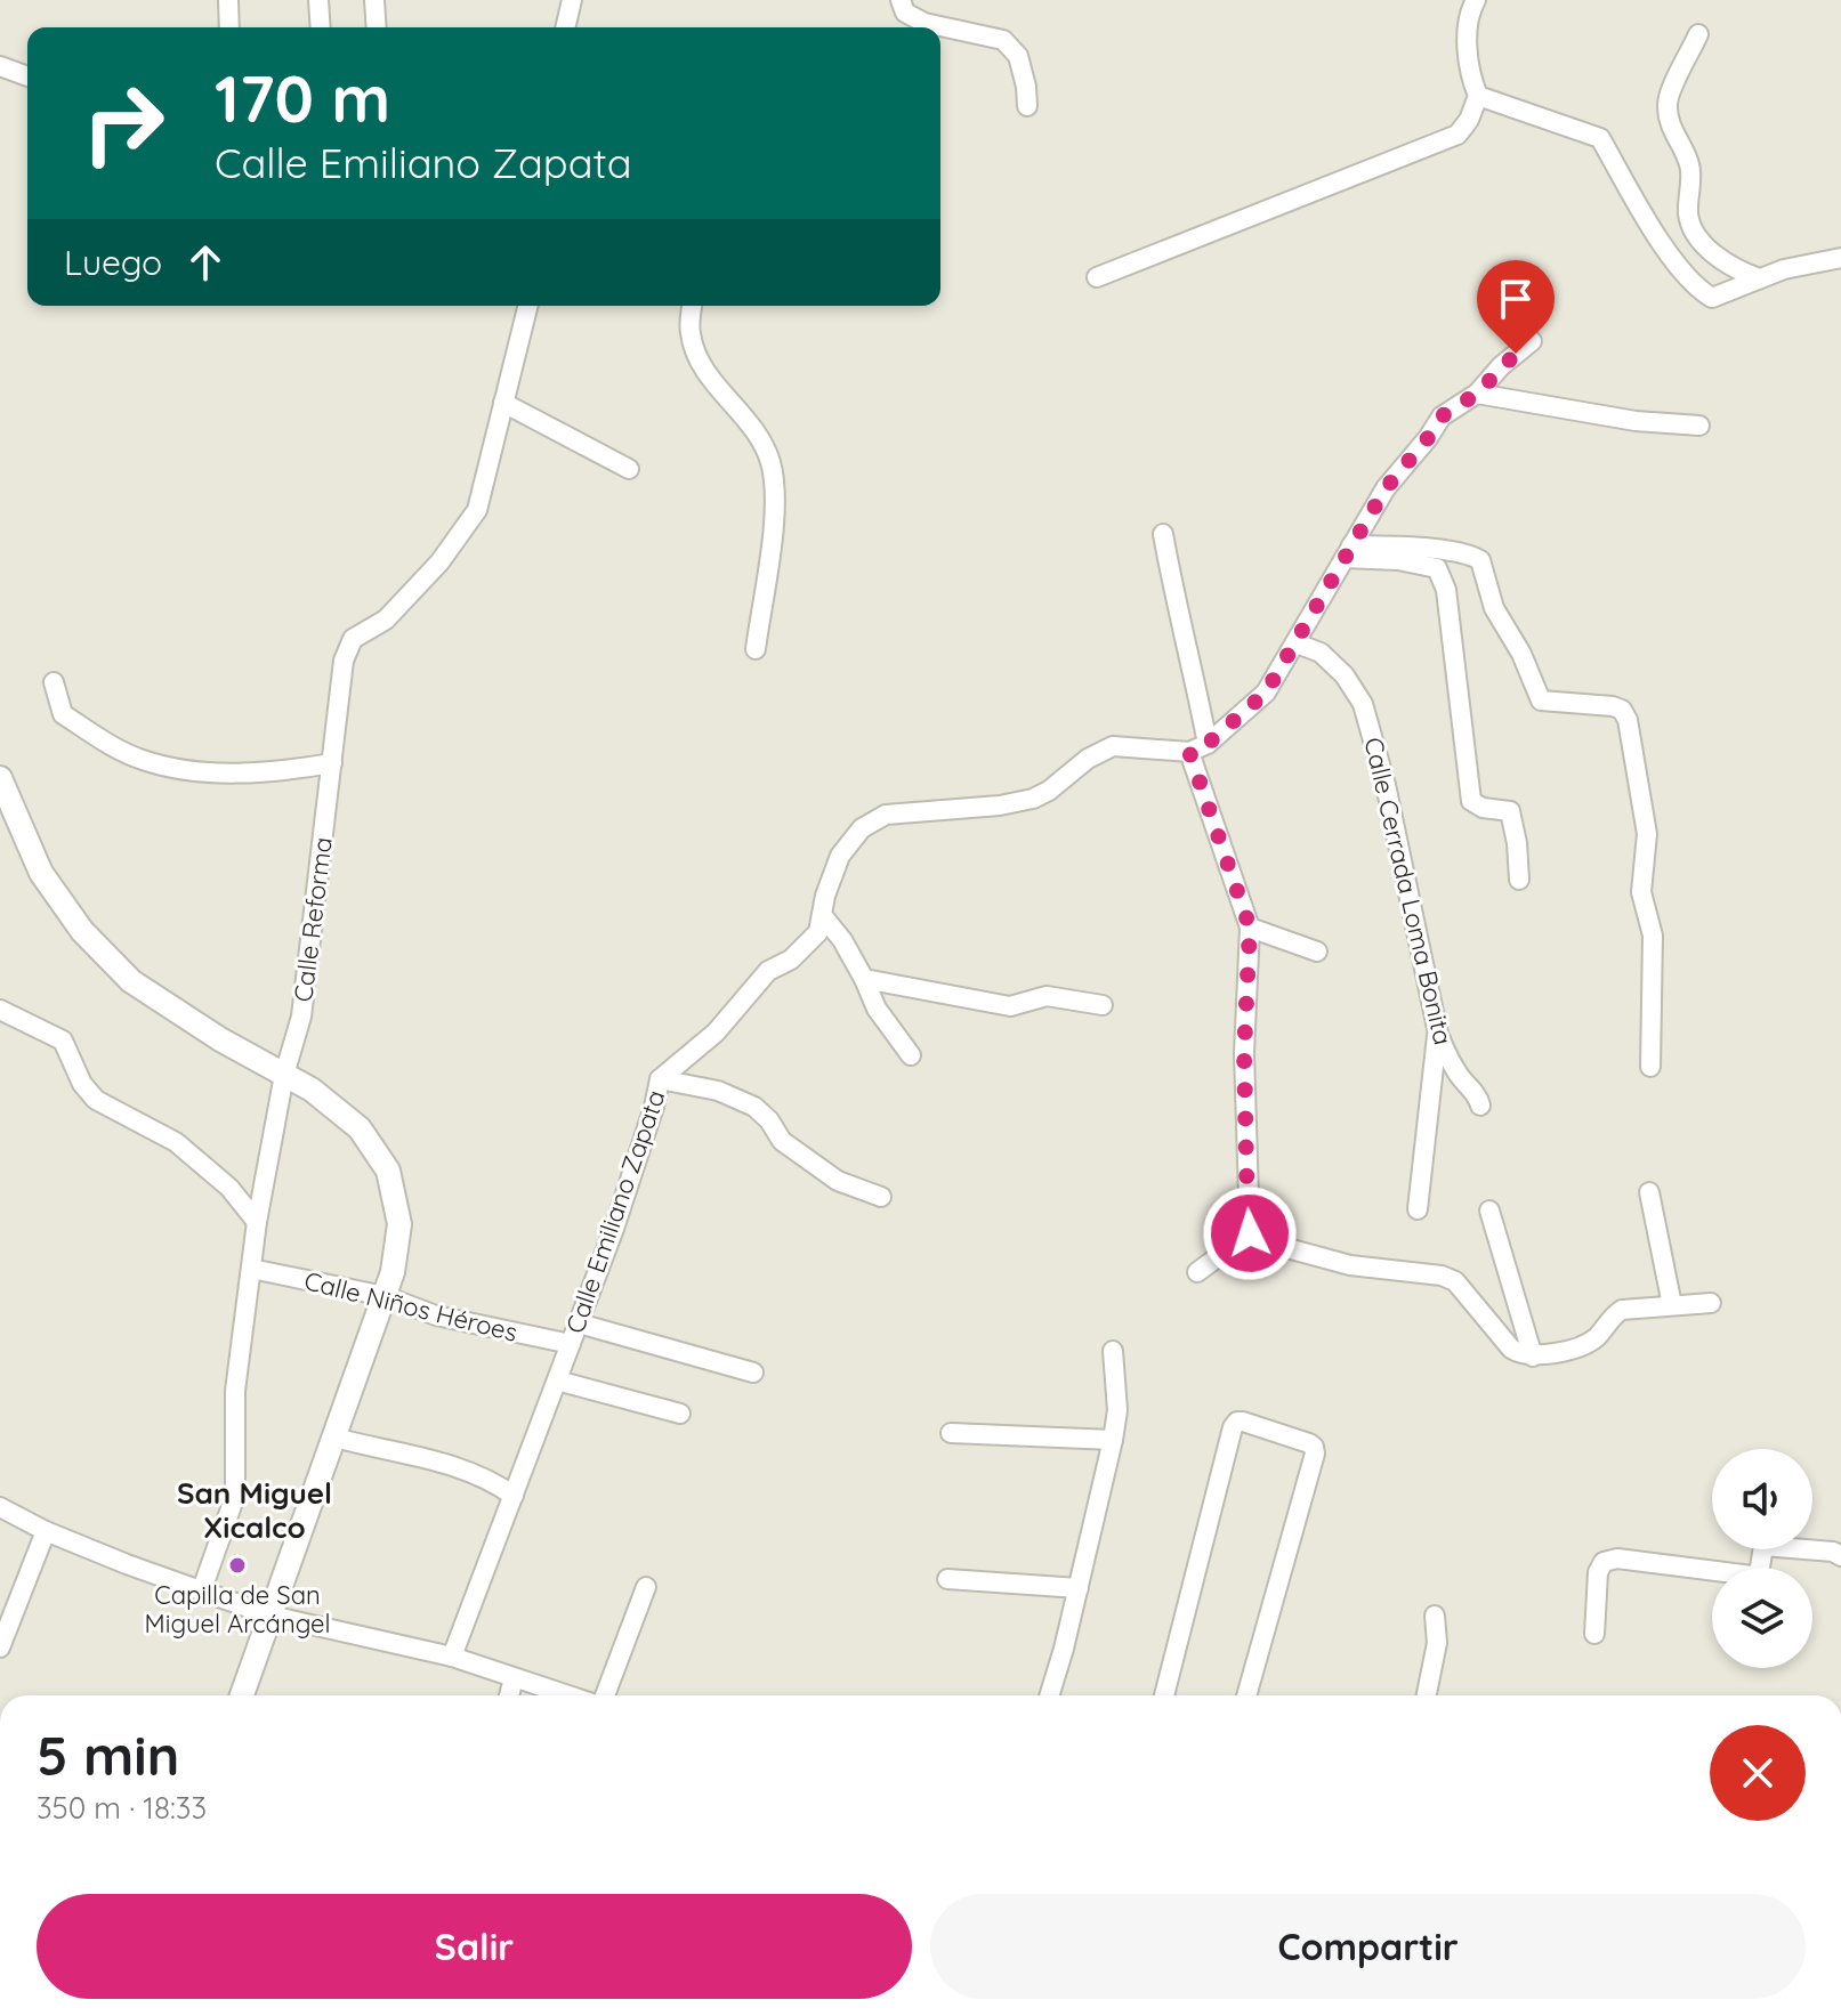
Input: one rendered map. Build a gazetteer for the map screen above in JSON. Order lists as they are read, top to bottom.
{
  "streets": {
    "street": [
      "Calle Cerrada Loma Bonita",
      "Calle Reforma",
      "Calle Emiliano Zapata",
      "Calle Niños Héroes"
    ]
  },
  "crossings": [
    ["Calle Reforma", "Calle Niños Héroes"],
    ["Calle Emiliano Zapata", "Calle Niños Héroes"]
  ],
  "districts": ["San Miguel Xicalco"],
  "places": ["Capilla de San Miguel Arcángel"],
  "page": {
    "turn": ["170 m", "Calle Emiliano Zapata"],
    "then": "Luego",
    "heading": ["5 min", "350 m · 18:33"],
    "buttons": ["Salir", "Compartir"]
  }
}
